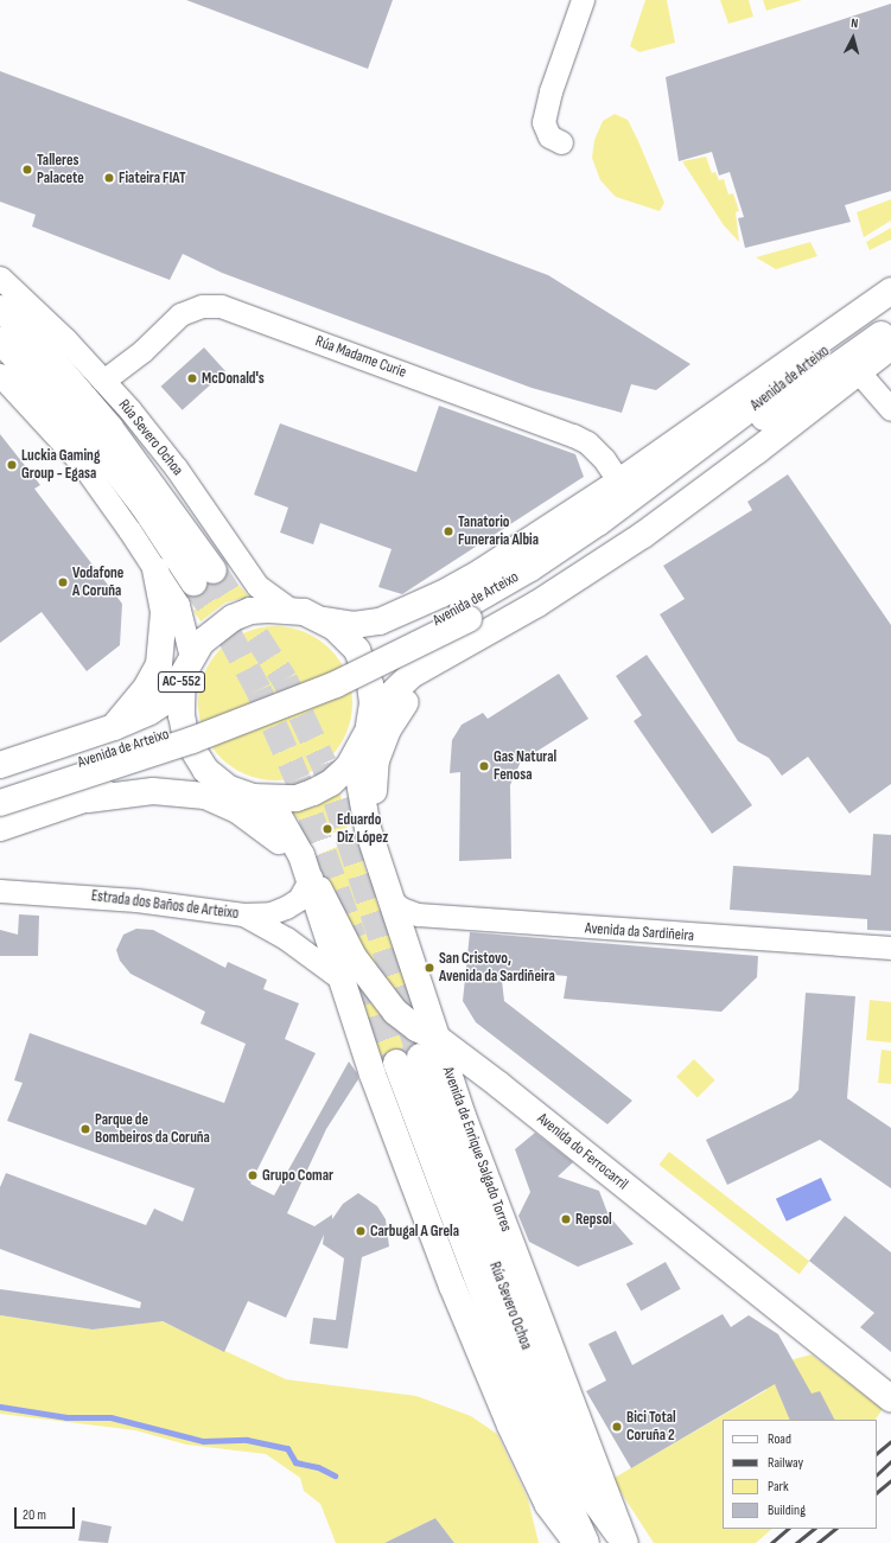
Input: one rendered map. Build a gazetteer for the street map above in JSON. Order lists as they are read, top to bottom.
{
  "streets": {
    "main road": [
      "Avenida de Arteixo",
      "Rúa Severo Ochoa",
      "AC-552",
      "Avenida de Enrique Salgado Torres",
      "Avenida do Ferrocarril"
    ],
    "street": ["Rúa Madame Curie", "Estrada dos Baños de Arteixo", "Avenida da Sardiñeira"]
  },
  "crossings": [
    ["Rúa Madame Curie", "Avenida de Arteixo"],
    ["Rúa Madame Curie", "Rúa Severo Ochoa"],
    ["Avenida de Arteixo", "AC-552"],
    ["Rúa Severo Ochoa", "AC-552"],
    ["Rúa Severo Ochoa", "Avenida de Enrique Salgado Torres"],
    ["AC-552", "Avenida de Enrique Salgado Torres"],
    ["Estrada dos Baños de Arteixo", "Avenida do Ferrocarril"],
    ["Avenida da Sardiñeira", "Avenida de Enrique Salgado Torres"],
    ["Avenida de Enrique Salgado Torres", "Avenida do Ferrocarril"]
  ],
  "places": [
    "Talleres Palacete",
    "Fiateira FIAT",
    "McDonald's",
    "Luckia Gaming Group - Egasa",
    "Tanatorio Funeraria Albia",
    "Vodafone A Coruña",
    "Gas Natural Fenosa",
    "Eduardo Diz López",
    "San Cristovo, Avenida da Sardiñeira",
    "Parque de Bombeiros da Coruña",
    "Grupo Comar",
    "Repsol",
    "Carbugal A Grela",
    "Bici Total Coruña 2"
  ],
  "legend": [
    "Road",
    "Railway",
    "Park",
    "Building"
  ],
  "scale_bar": "20 m",
  "north": "top"
}
